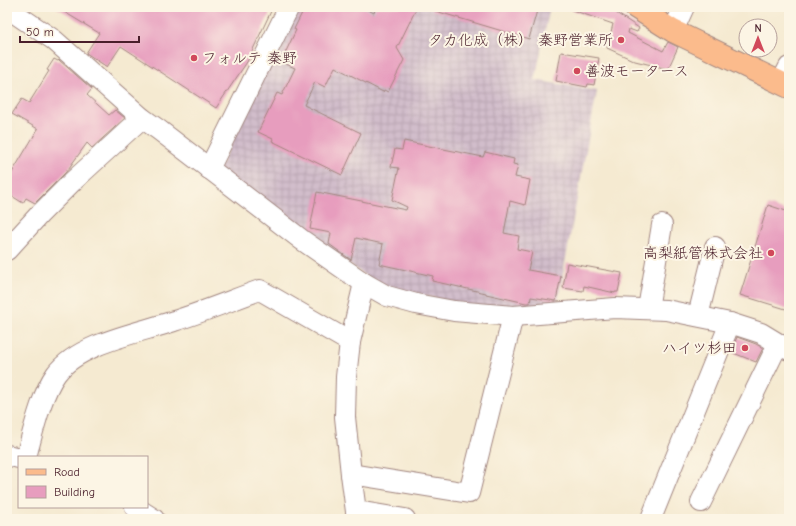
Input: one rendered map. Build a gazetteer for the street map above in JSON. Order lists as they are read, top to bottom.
{
  "places": [
    "タカ化成（株） 秦野営業所",
    "フォルテ 秦野",
    "善波モータース",
    "高梨紙管株式会社",
    "ハイツ杉田"
  ],
  "legend": ["Road", "Building"],
  "scale_bar": "50 m",
  "north": "top"
}
